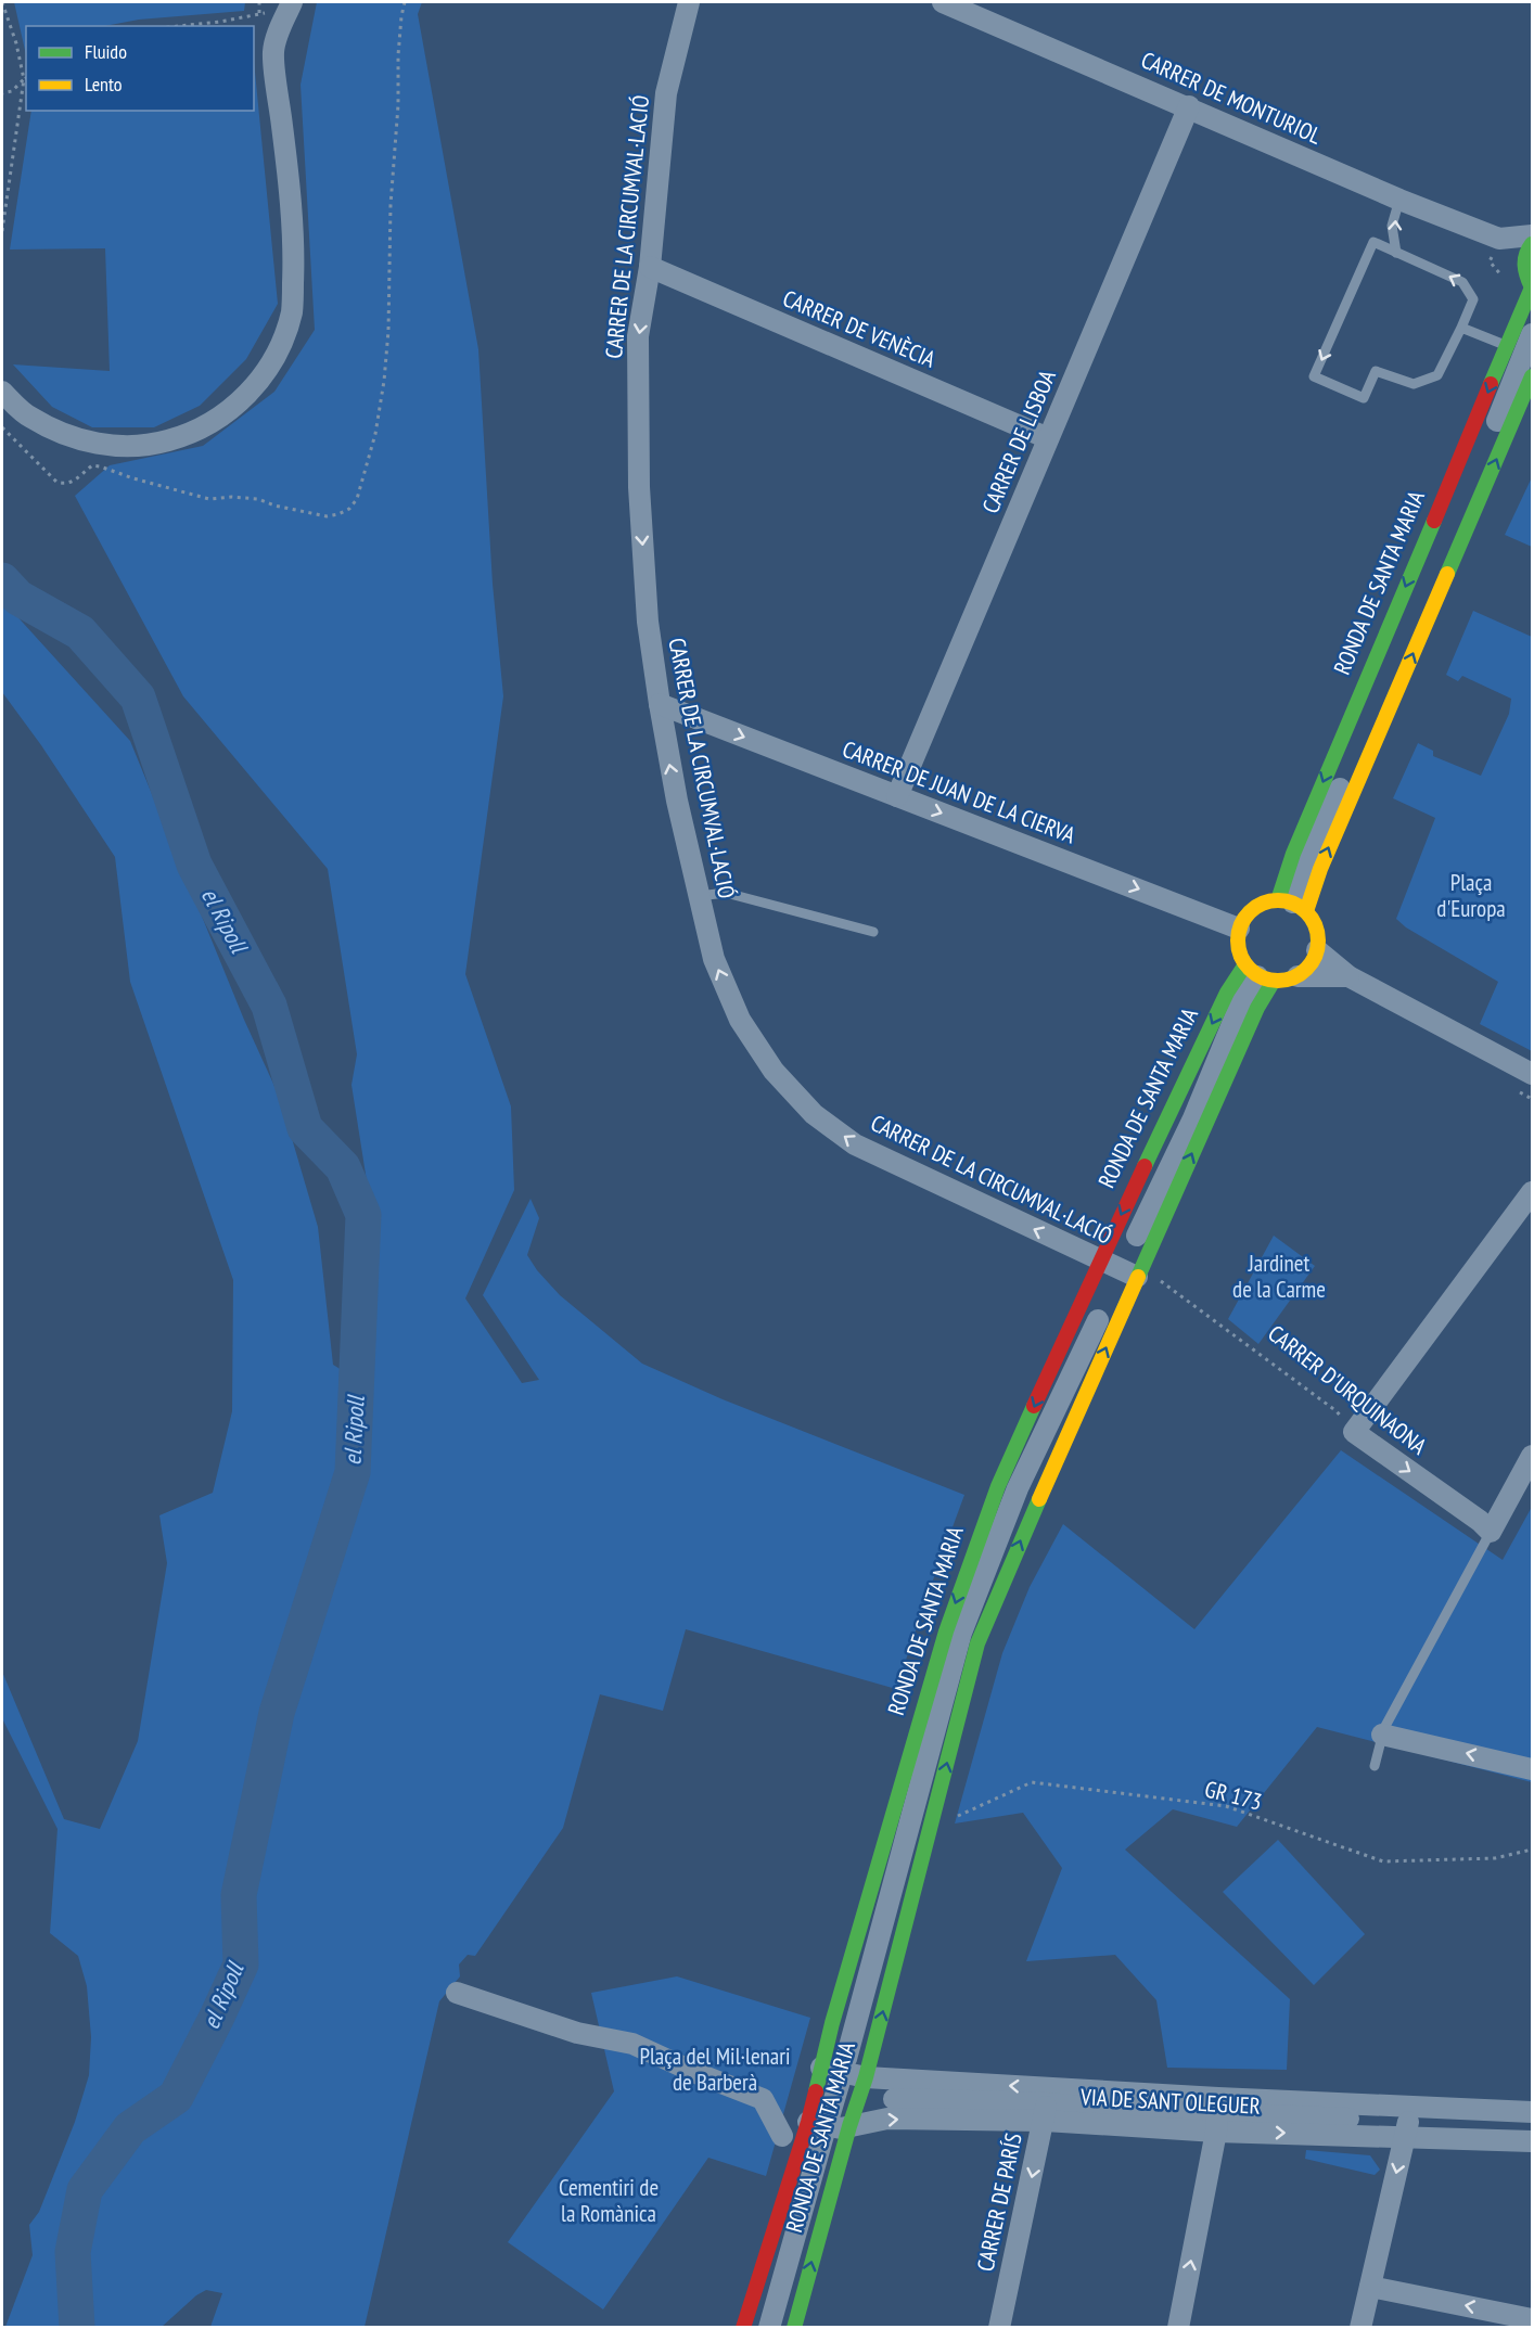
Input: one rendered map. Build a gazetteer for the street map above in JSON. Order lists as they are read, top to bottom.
{
  "streets": {
    "street": [
      "CARRER DE MONTURIOL",
      "CARRER DE LA CIRCUMVAL·LACIÓ",
      "CARRER DE VENÈCIA",
      "CARRER DE LISBOA",
      "RONDA DE SANTA MARIA",
      "CARRER DE JUAN DE LA CIERVA",
      "CARRER D'URQUINAONA",
      "VIA DE SANT OLEGUER",
      "CARRER DE PARÍS"
    ],
    "path": ["GR 173"]
  },
  "crossings": [
    ["CARRER DE MONTURIOL", "CARRER DE LISBOA"],
    ["CARRER DE MONTURIOL", "RONDA DE SANTA MARIA"],
    ["CARRER DE LA CIRCUMVAL·LACIÓ", "CARRER DE VENÈCIA"],
    ["CARRER DE LA CIRCUMVAL·LACIÓ", "RONDA DE SANTA MARIA"],
    ["CARRER DE LA CIRCUMVAL·LACIÓ", "CARRER DE JUAN DE LA CIERVA"],
    ["CARRER DE LA CIRCUMVAL·LACIÓ", "CARRER D'URQUINAONA"],
    ["CARRER DE VENÈCIA", "CARRER DE LISBOA"],
    ["CARRER DE LISBOA", "CARRER DE JUAN DE LA CIERVA"],
    ["RONDA DE SANTA MARIA", "CARRER DE JUAN DE LA CIERVA"],
    ["RONDA DE SANTA MARIA", "CARRER D'URQUINAONA"],
    ["RONDA DE SANTA MARIA", "GR 173"],
    ["RONDA DE SANTA MARIA", "VIA DE SANT OLEGUER"],
    ["VIA DE SANT OLEGUER", "CARRER DE PARÍS"]
  ],
  "one_way": ["CARRER DE JUAN DE LA CIERVA", "CARRER D'URQUINAONA"],
  "water": ["el Ripoll"],
  "parks": [
    "Plaça d'Europa",
    "Jardinet de la Carme",
    "Plaça del Mil·lenari de Barberà",
    "Cementiri de la Romànica"
  ],
  "legend": ["Fluido", "Lento"]
}
